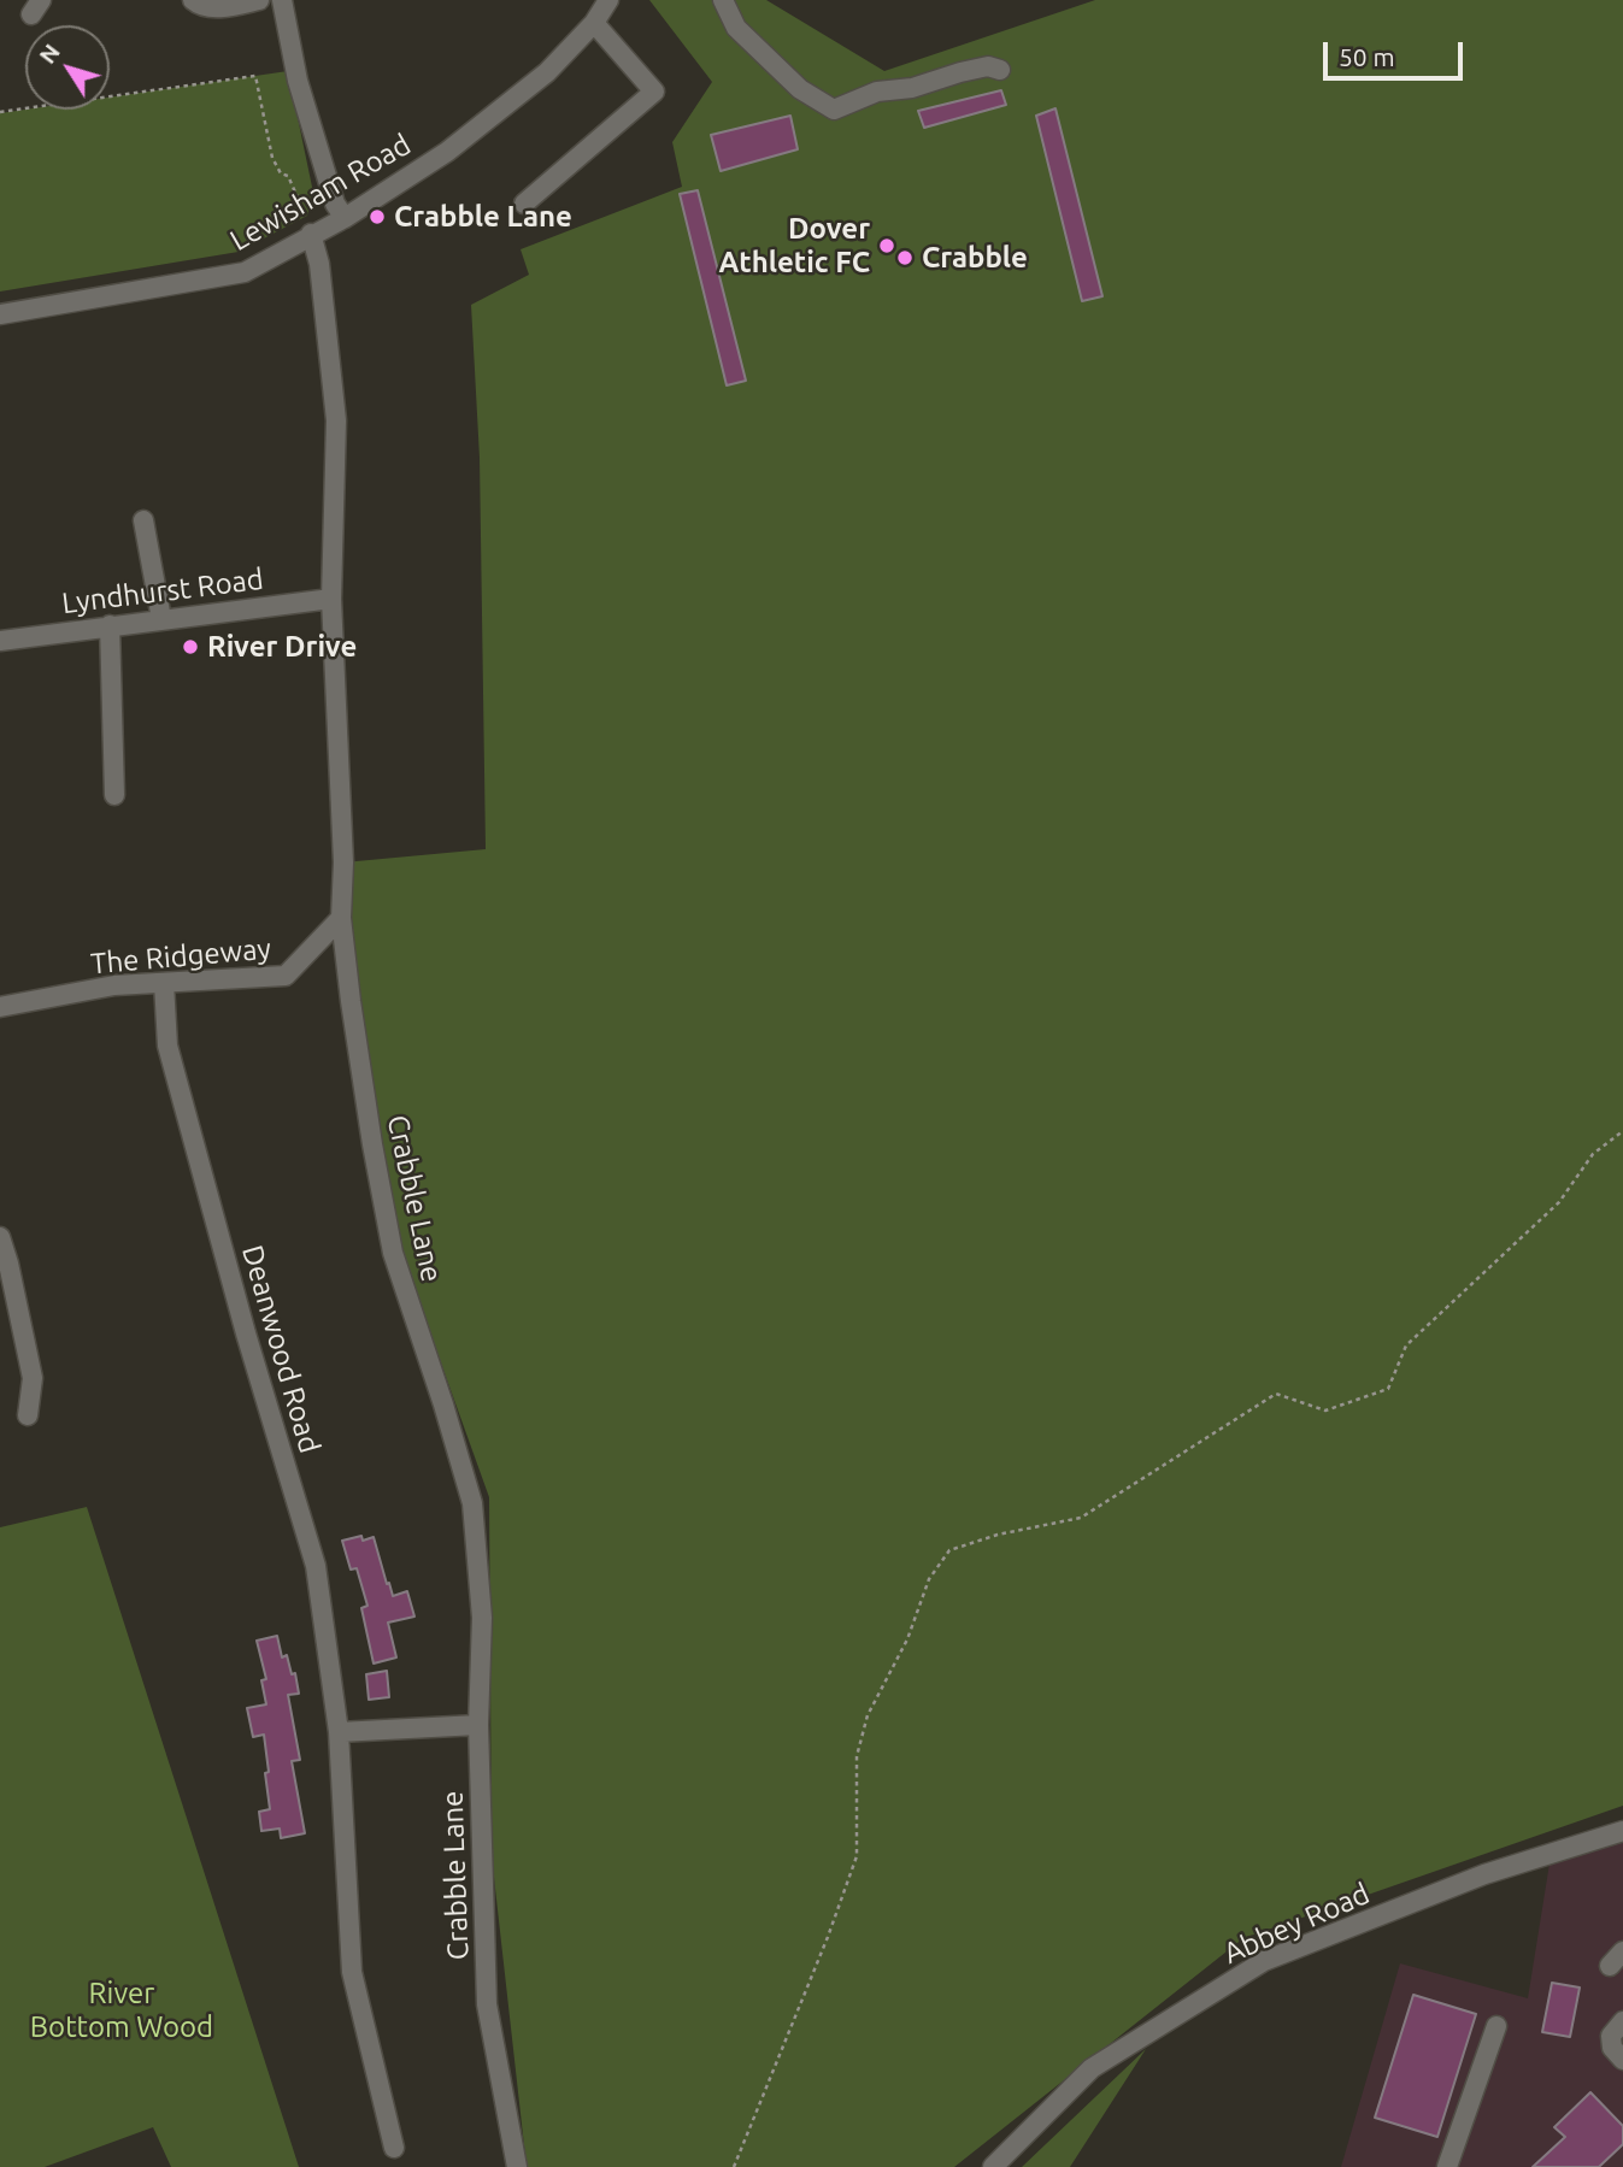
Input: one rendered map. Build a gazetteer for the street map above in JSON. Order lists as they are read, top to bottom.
{
  "streets": {
    "street": [
      "Lewisham Road",
      "Lyndhurst Road",
      "The Ridgeway",
      "Crabble Lane",
      "Deanwood Road",
      "Abbey Road"
    ]
  },
  "crossings": [
    ["Lewisham Road", "Crabble Lane"],
    ["Lyndhurst Road", "Crabble Lane"],
    ["The Ridgeway", "Crabble Lane"],
    ["The Ridgeway", "Deanwood Road"]
  ],
  "parks": ["River Bottom Wood"],
  "places": [
    "Crabble Lane",
    "Dover Athletic FC",
    "Crabble",
    "River Drive"
  ],
  "scale_bar": "50 m",
  "north": "top left"
}
